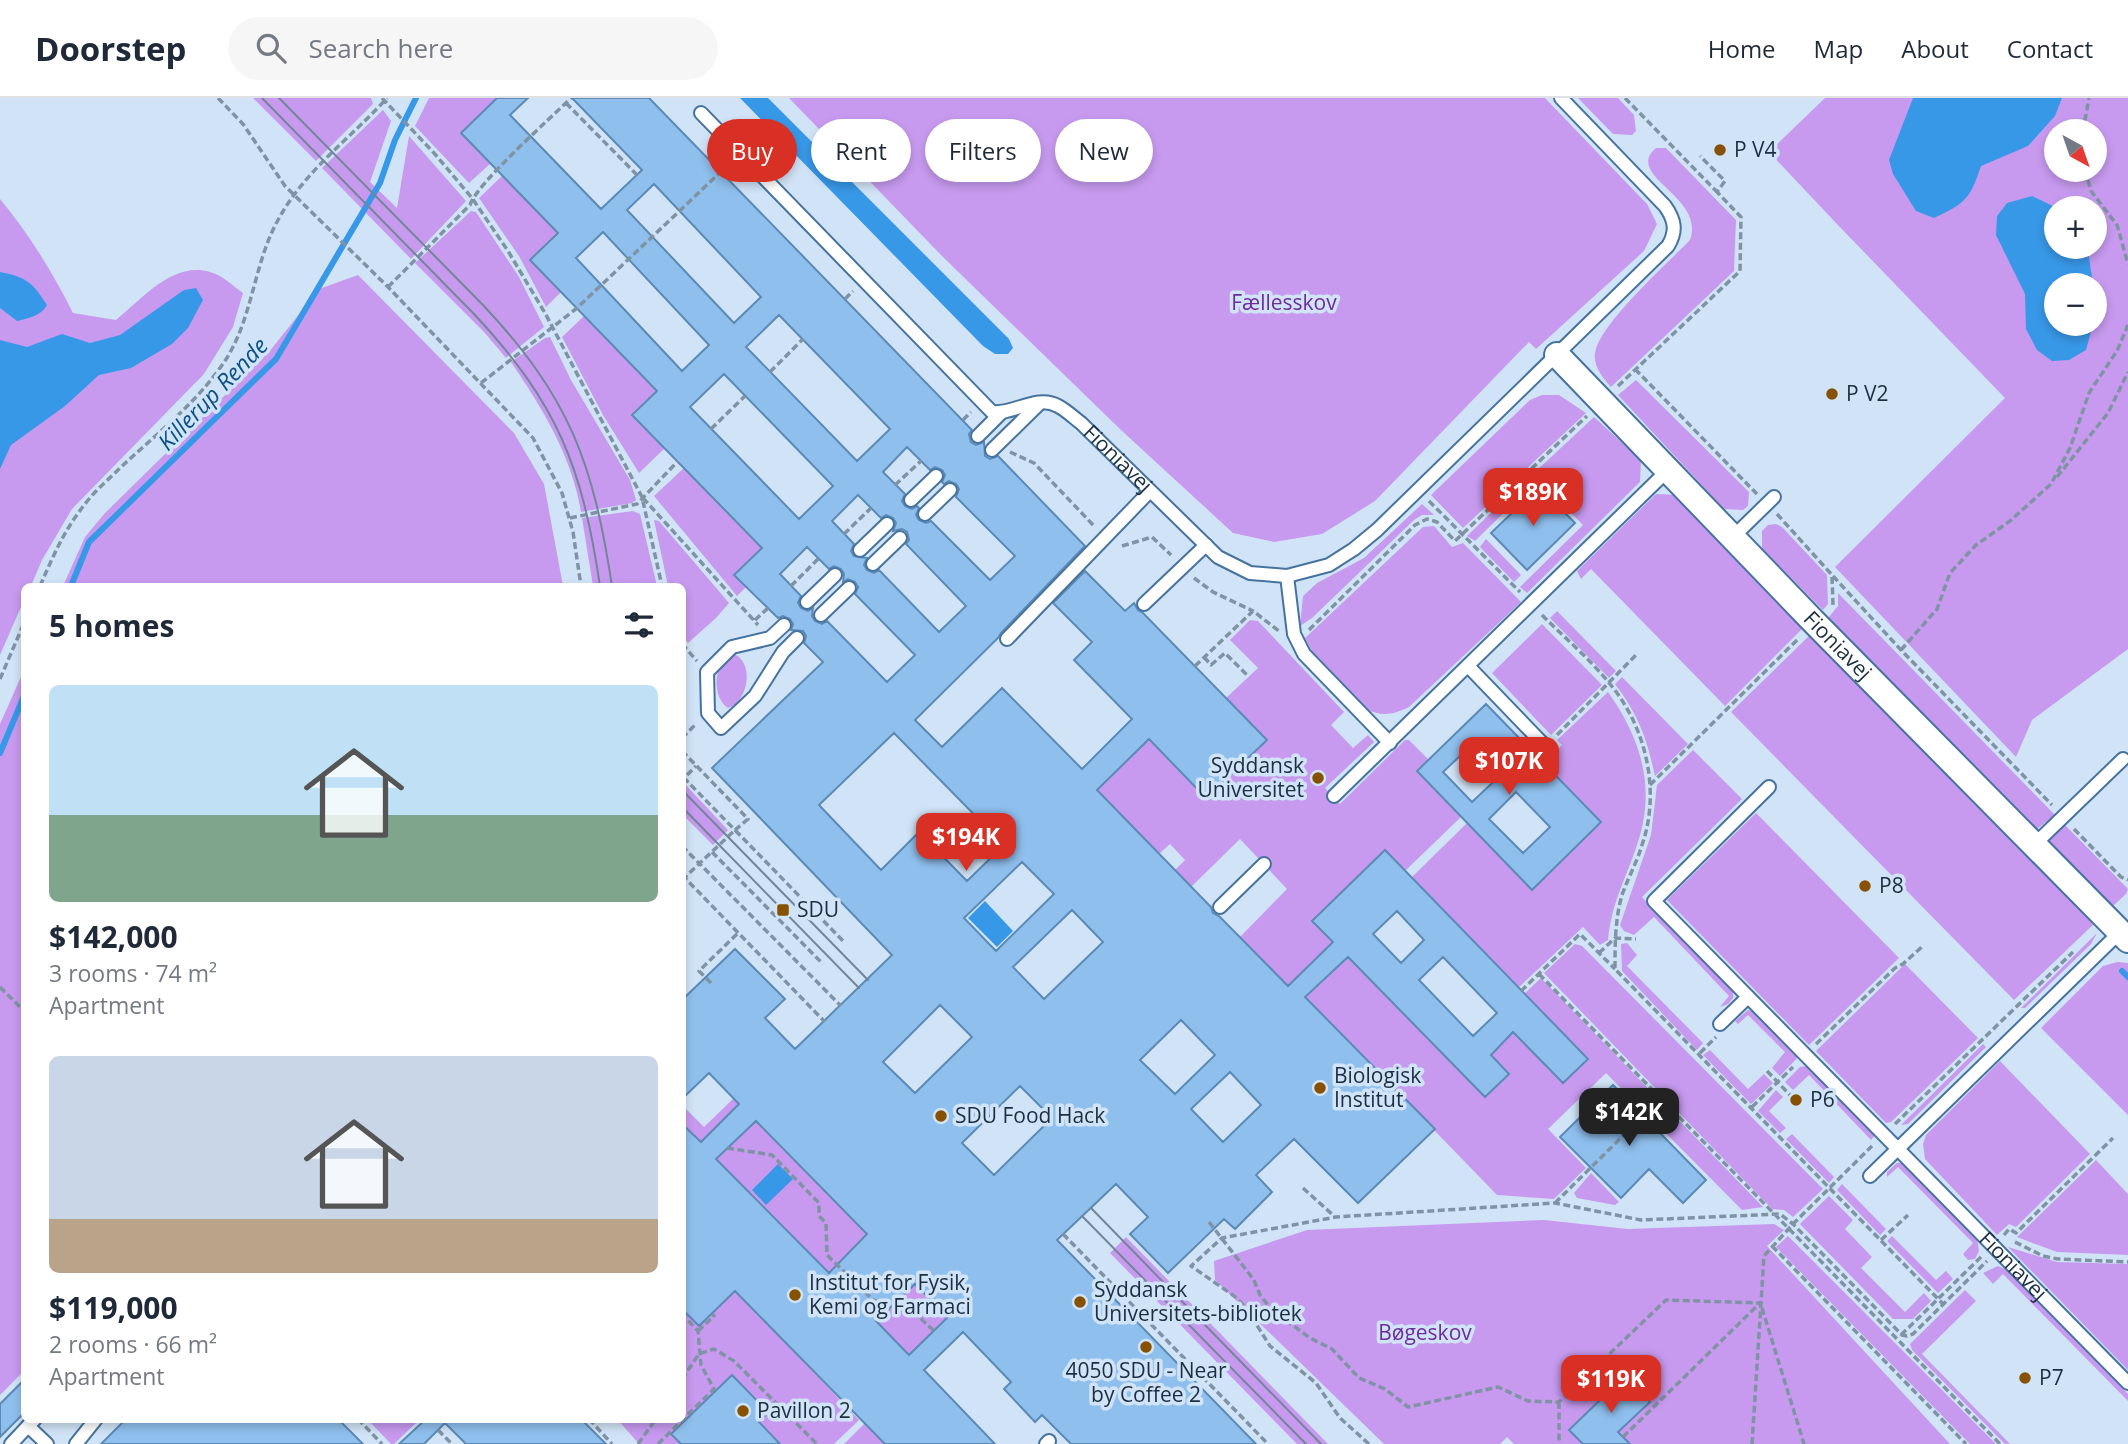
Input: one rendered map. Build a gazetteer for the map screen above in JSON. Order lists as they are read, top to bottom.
{
  "streets": {
    "street": ["Fioniavej"]
  },
  "water": ["Killerup Rende"],
  "parks": ["Fællesskov", "Bøgeskov"],
  "places": {
    "other": [
      "P V4",
      "P V2",
      "Syddansk Universitet",
      "P8",
      "Biologisk Institut",
      "P6",
      "SDU Food Hack",
      "Institut for Fysik, Kemi og Farmaci",
      "Syddansk Universitets-bibliotek",
      "4050 SDU - Near by Coffee 2",
      "P7",
      "Pavillon 2"
    ],
    "transit": ["SDU"]
  },
  "north": "bottom right",
  "page": {
    "header": "Doorstep",
    "search": "Search here",
    "nav": [
      "Home",
      "Map",
      "About",
      "Contact"
    ],
    "map_buttons": ["+", "−"],
    "chip": [
      "Buy",
      "Rent",
      "Filters",
      "New"
    ],
    "price": [
      "$189K",
      "$107K",
      "$194K",
      "$142K",
      "$119K"
    ],
    "heading": "5 homes",
    "list": [
      {
        "name": "$142,000",
        "note": "3 rooms · 74 m² · Apartment"
      },
      {
        "name": "$119,000",
        "note": "2 rooms · 66 m² · Apartment"
      }
    ]
  }
}
